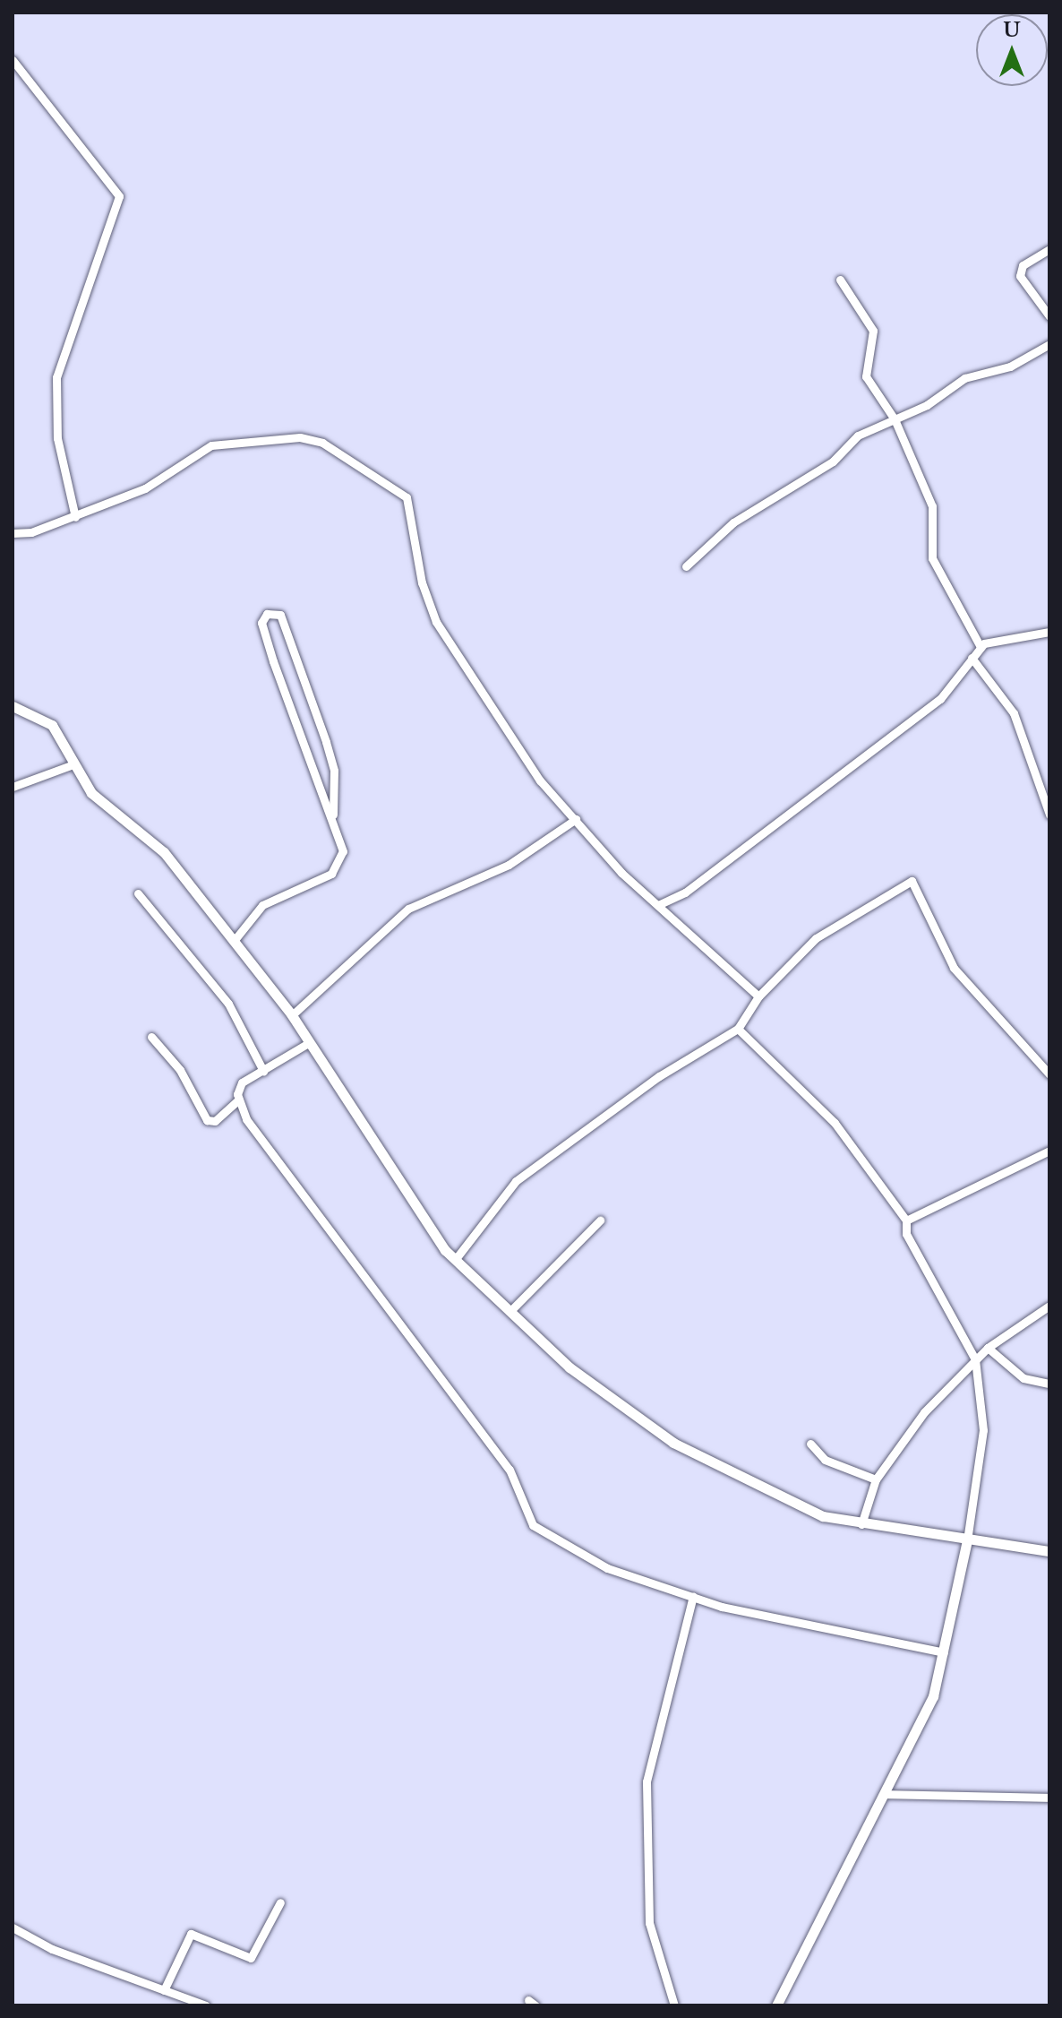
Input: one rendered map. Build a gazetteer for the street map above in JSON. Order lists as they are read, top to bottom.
{
  "north": "top"
}
